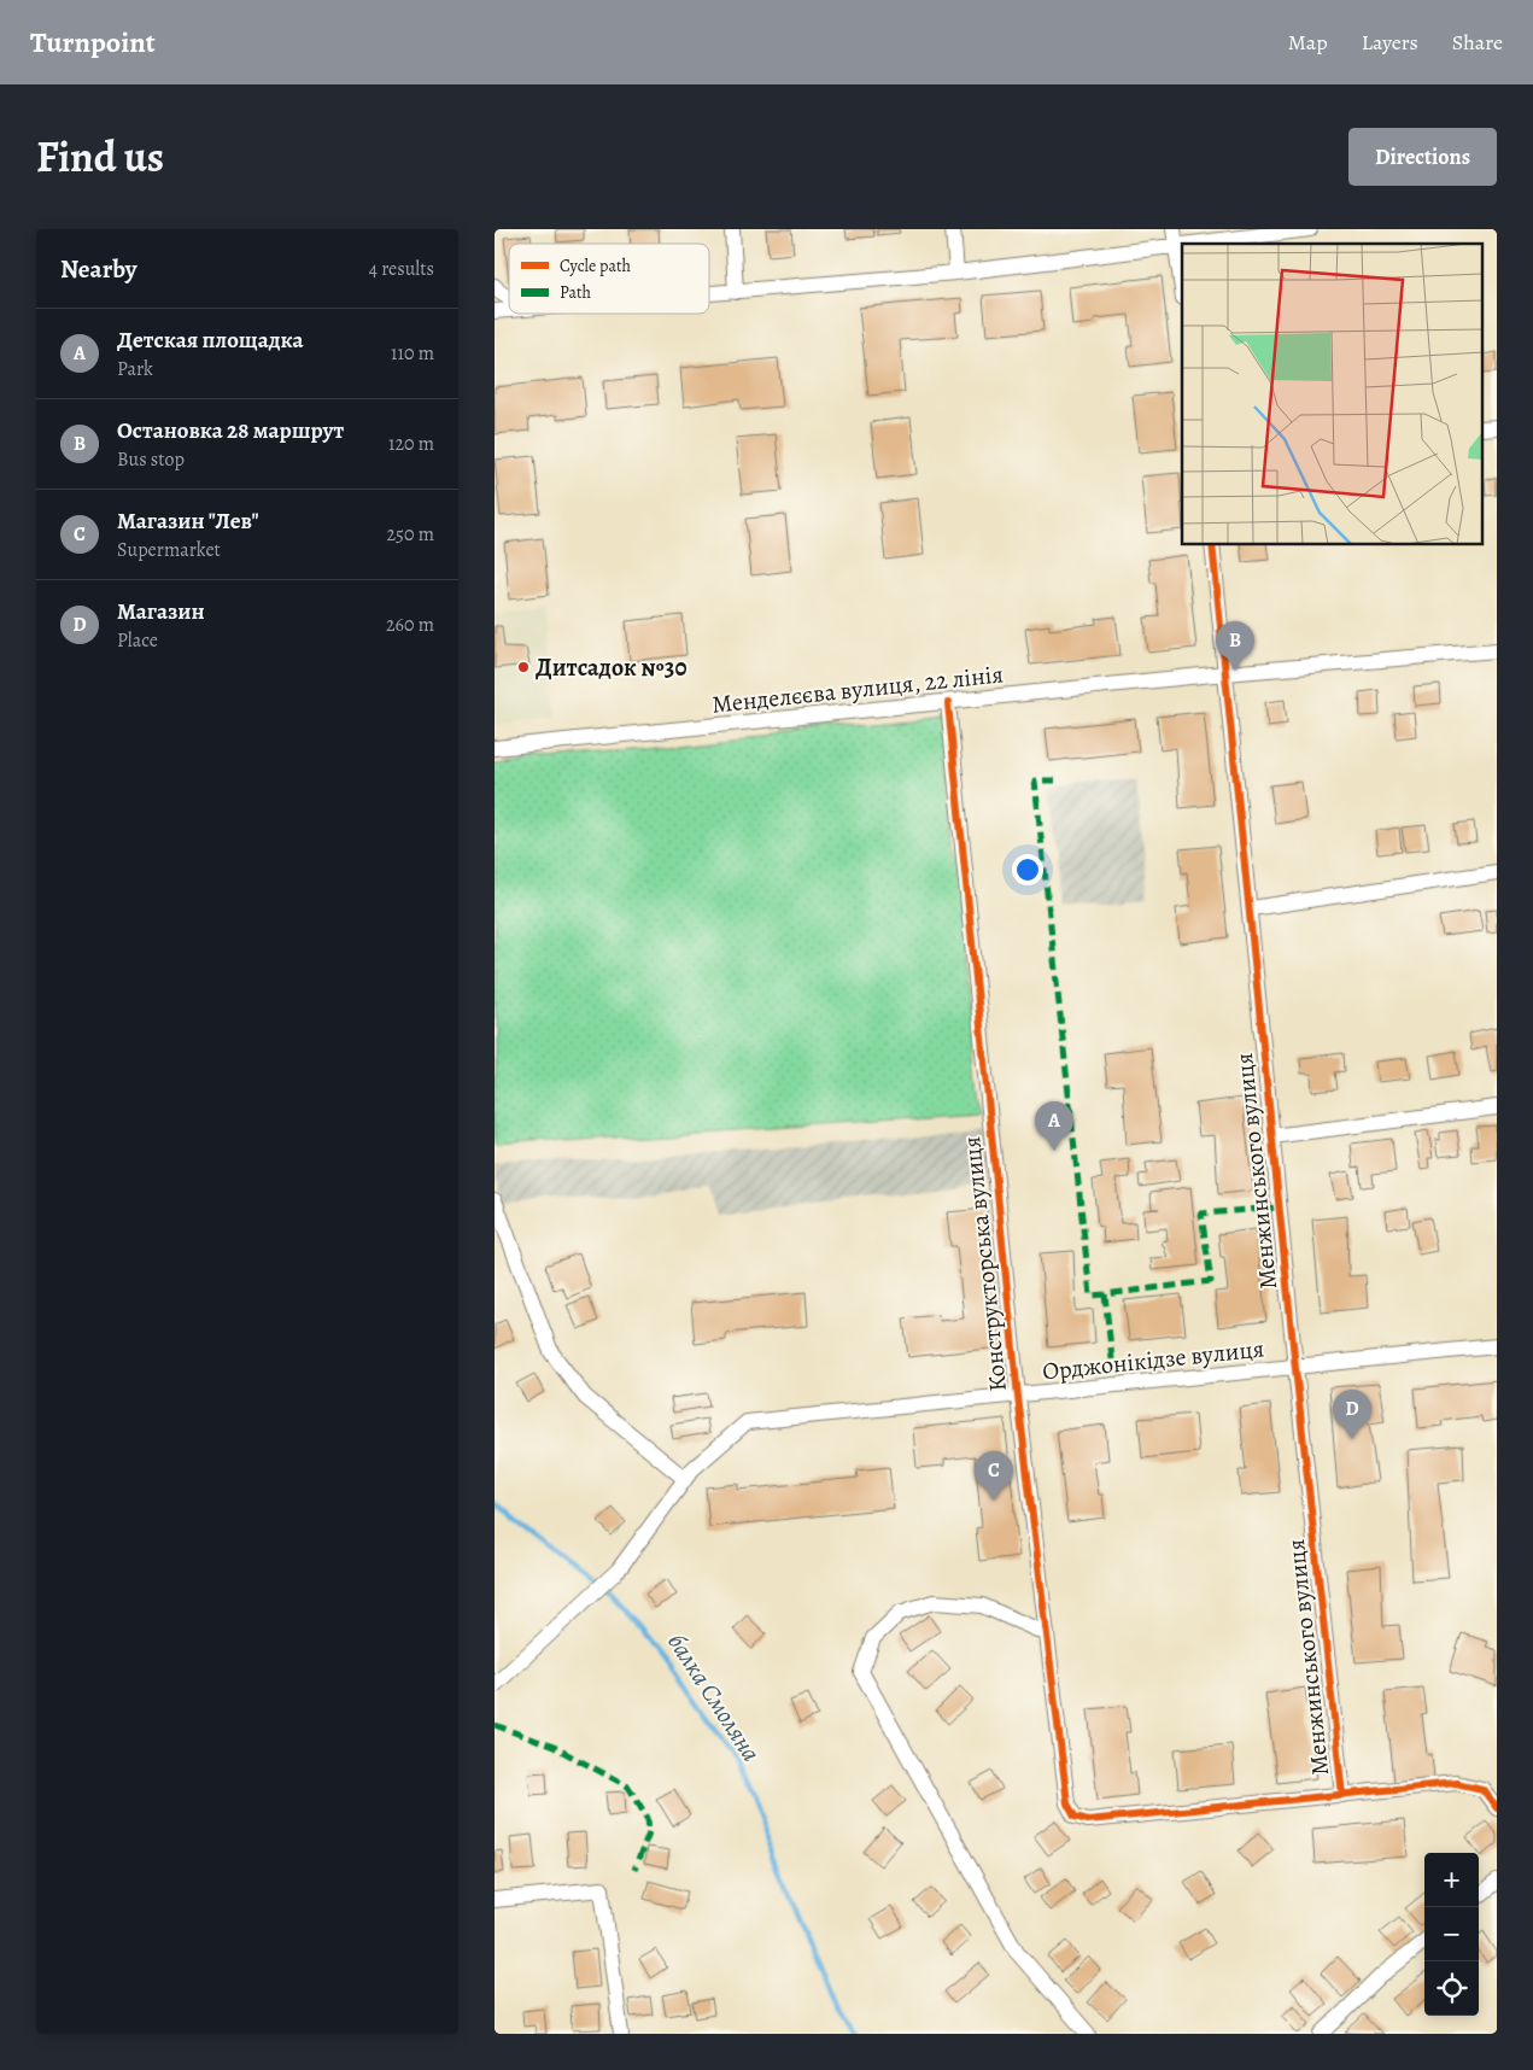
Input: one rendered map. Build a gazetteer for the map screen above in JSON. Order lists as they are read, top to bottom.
{
  "streets": {
    "street": [
      "Менделєєва вулиця, 22 лінія",
      "Менжинського вулиця",
      "Конструкторська вулиця",
      "Орджонікідзе вулиця"
    ]
  },
  "crossings": [
    ["Менделєєва вулиця, 22 лінія", "Менжинського вулиця"],
    ["Менделєєва вулиця, 22 лінія", "Конструкторська вулиця"],
    ["Менжинського вулиця", "Конструкторська вулиця"],
    ["Менжинського вулиця", "Орджонікідзе вулиця"],
    ["Конструкторська вулиця", "Орджонікідзе вулиця"]
  ],
  "water": ["балка Смоляна"],
  "places": ["Дитсадок №30"],
  "legend": ["Cycle path", "Path"],
  "page": {
    "header": "Turnpoint",
    "nav": ["Map", "Layers", "Share"],
    "title": "Find us",
    "buttons": "Directions",
    "heading": ["Nearby", "4 results"],
    "list": [
      {
        "mark": "A",
        "name": "Детская площадка",
        "note": "Park",
        "value": "110 m"
      },
      {
        "mark": "B",
        "name": "Остановка 28 маршрут",
        "note": "Bus stop",
        "value": "120 m"
      },
      {
        "mark": "C",
        "name": "Магазин \"Лев\"",
        "note": "Supermarket",
        "value": "250 m"
      },
      {
        "mark": "D",
        "name": "Магазин",
        "note": "Place",
        "value": "260 m"
      }
    ],
    "pins": [
      "B",
      "A",
      "D",
      "C"
    ],
    "map_buttons": ["+", "−"]
  }
}
